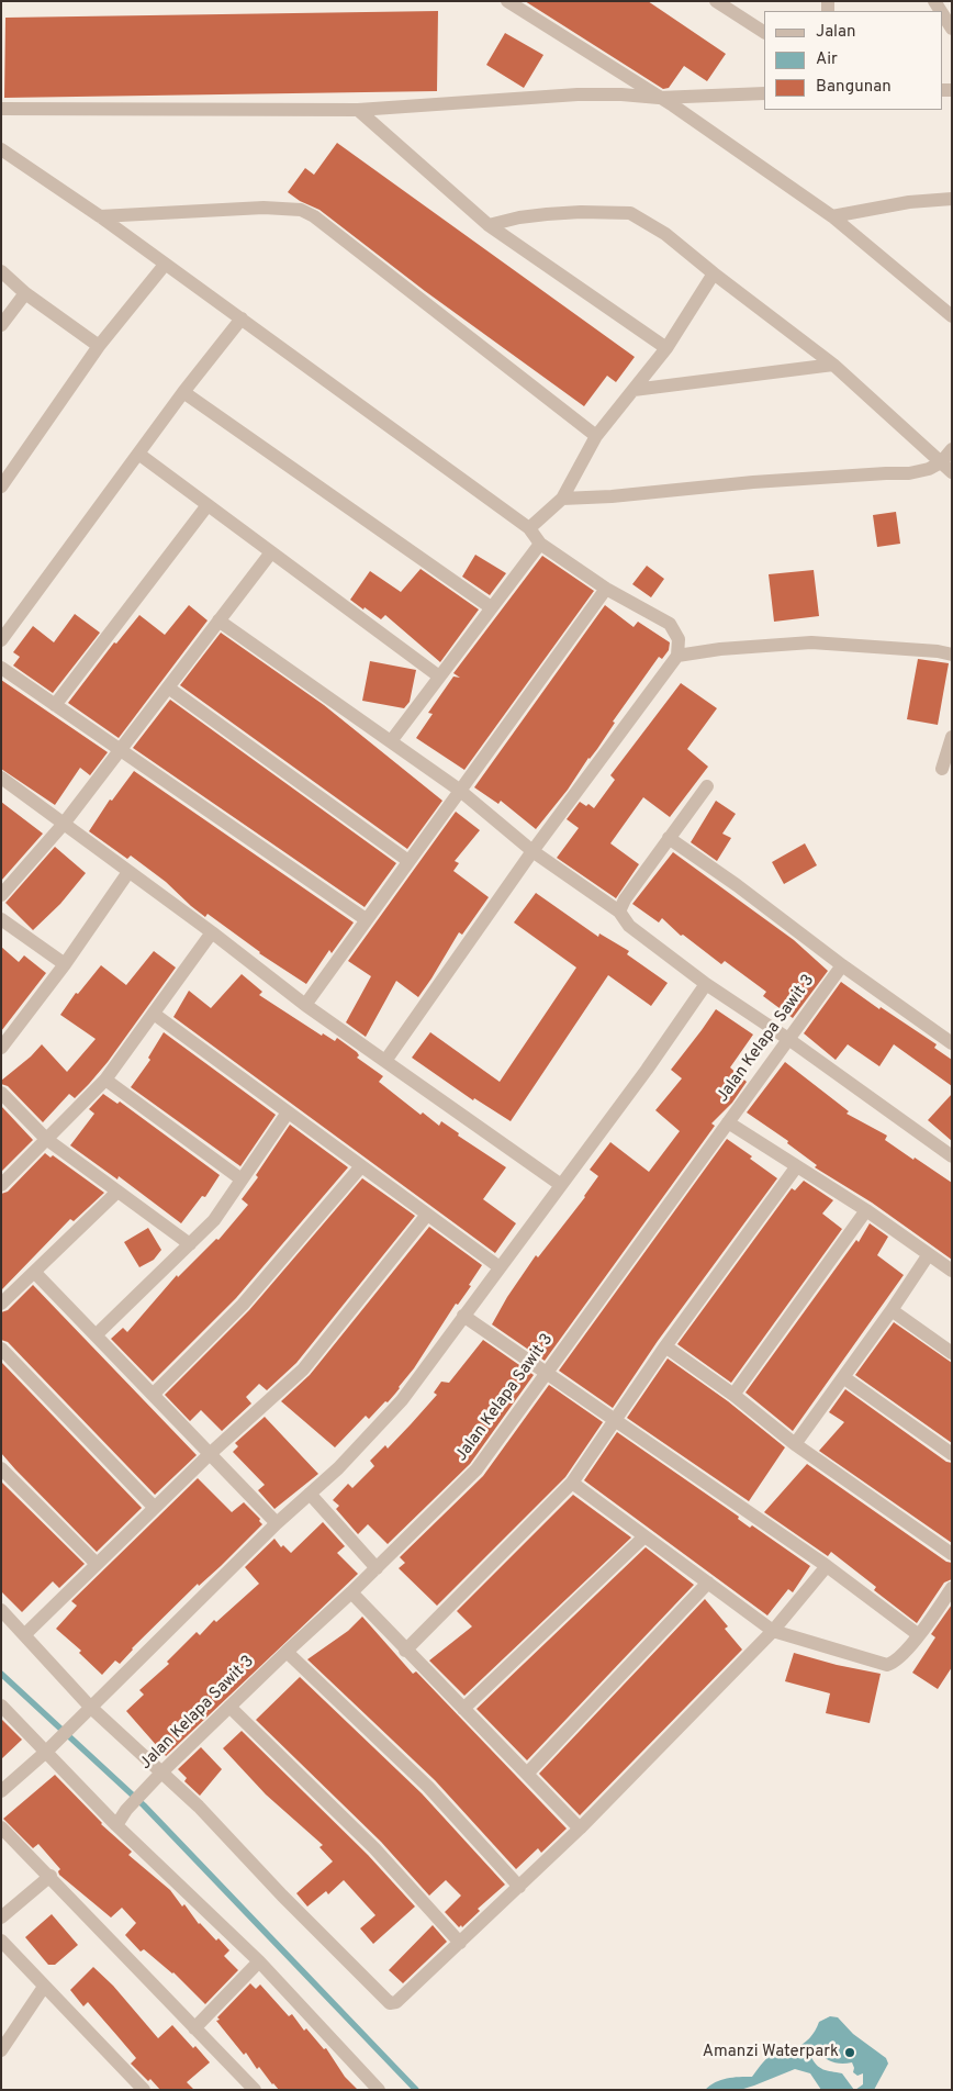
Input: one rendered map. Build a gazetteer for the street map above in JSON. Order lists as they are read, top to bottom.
{
  "streets": {
    "street": ["Jalan Kelapa Sawit 3"]
  },
  "places": ["Amanzi Waterpark"],
  "legend": ["Jalan", "Air", "Bangunan"]
}
